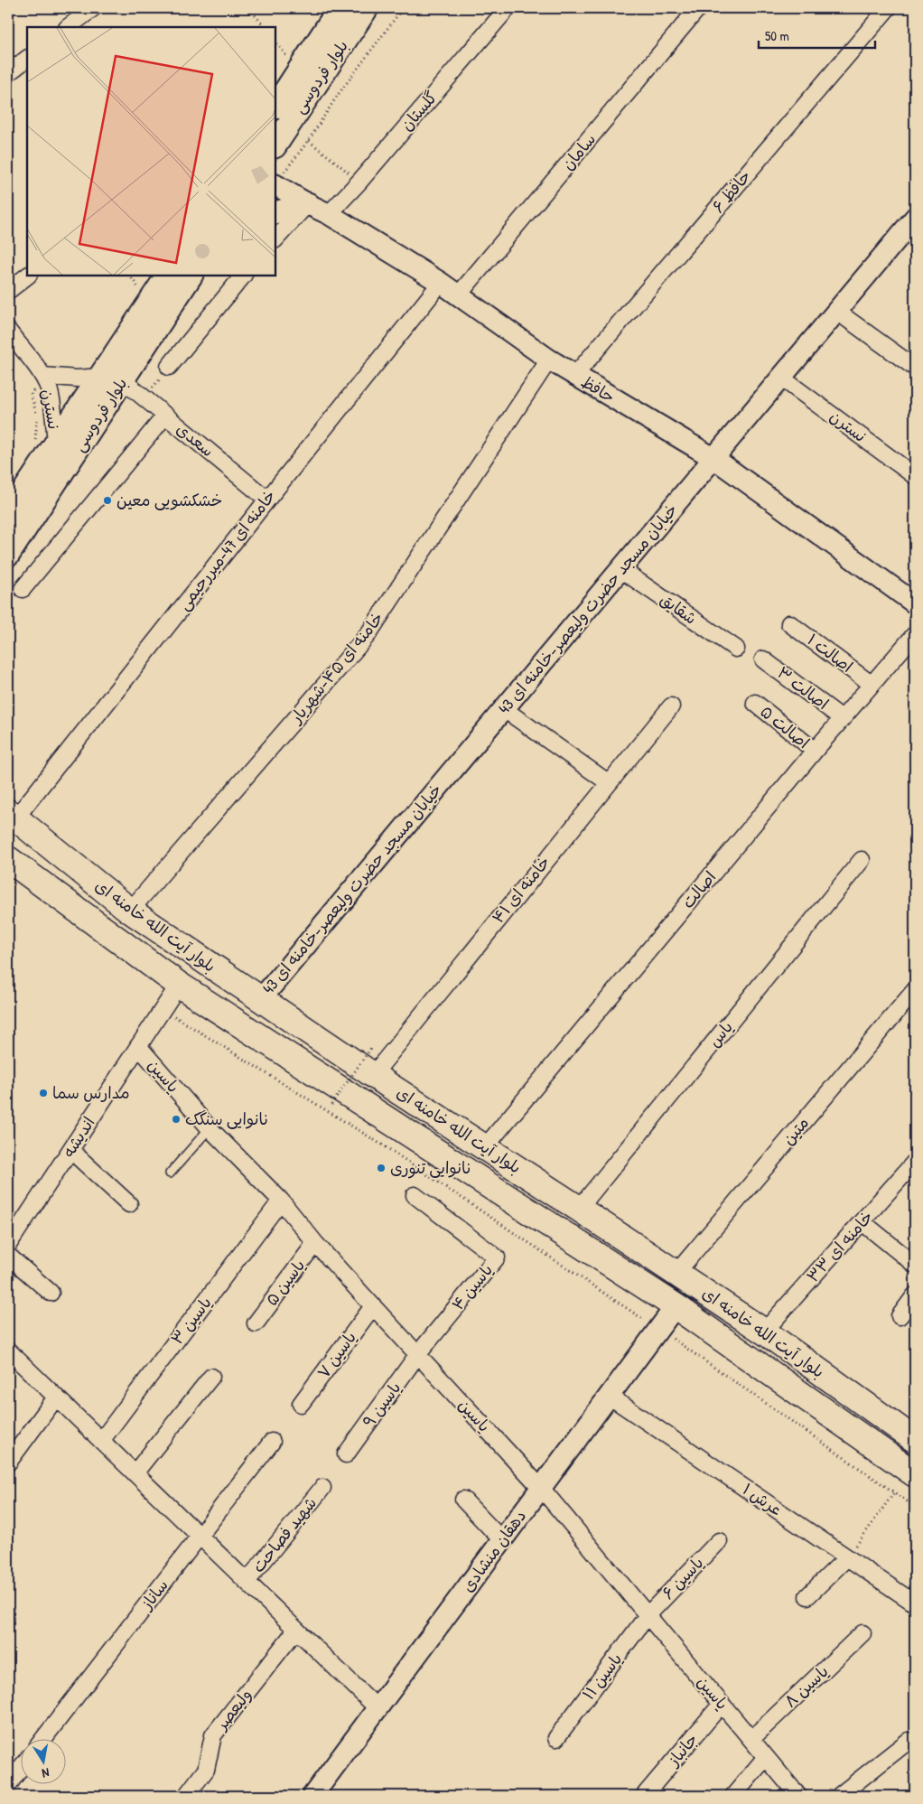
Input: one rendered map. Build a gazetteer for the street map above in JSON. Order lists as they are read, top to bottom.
{
  "streets": {
    "main road": ["بلوار فردوسی", "بلوار آیت الله خامنه ای"],
    "street": [
      "گلستان",
      "سامان",
      "حافظ ۶",
      "حافظ",
      "نسترن",
      "سعدی",
      "خامنه ای 47-میررحیمی",
      "خیابان مسجد حضرت ولیعصر-خامنه ای 43",
      "شقایق",
      "اصالت ۱",
      "خامنه ای ۴۵-شهریار",
      "اصالت ۳",
      "اصالت ۵",
      "خامنه ای ۴۱",
      "اصالت",
      "یاس",
      "یاسین",
      "متین",
      "اندیشه",
      "خامنه ای ۳۳",
      "یاسین ۵",
      "یاسین ۴",
      "یاسین ۳",
      "یاسین ۷",
      "یاسین ۹",
      "عرش ۱",
      "شهید فصاحت",
      "دهقان منشادی",
      "یاسین ۶",
      "ساناز",
      "یاسین ۱۱",
      "یاسین ۸",
      "ولیعصر",
      "جانباز"
    ]
  },
  "crossings": [
    ["بلوار فردوسی", "نسترن"],
    ["بلوار فردوسی", "سعدی"],
    ["گلستان", "حافظ"],
    ["سامان", "حافظ"],
    ["حافظ ۶", "حافظ"],
    ["حافظ", "خامنه ای 47-میررحیمی"],
    ["حافظ", "خیابان مسجد حضرت ولیعصر-خامنه ای 43"],
    ["حافظ", "خامنه ای ۴۵-شهریار"],
    ["نسترن", "سعدی"],
    ["نسترن", "خیابان مسجد حضرت ولیعصر-خامنه ای 43"],
    ["سعدی", "خامنه ای 47-میررحیمی"],
    ["خامنه ای 47-میررحیمی", "بلوار آیت الله خامنه ای"],
    ["خیابان مسجد حضرت ولیعصر-خامنه ای 43", "شقایق"],
    ["خیابان مسجد حضرت ولیعصر-خامنه ای 43", "بلوار آیت الله خامنه ای"],
    ["اصالت ۱", "اصالت"],
    ["خامنه ای ۴۵-شهریار", "بلوار آیت الله خامنه ای"],
    ["اصالت ۳", "اصالت"],
    ["اصالت ۵", "اصالت"],
    ["خامنه ای ۴۱", "بلوار آیت الله خامنه ای"],
    ["اصالت", "بلوار آیت الله خامنه ای"],
    ["بلوار آیت الله خامنه ای", "یاس"],
    ["بلوار آیت الله خامنه ای", "متین"],
    ["بلوار آیت الله خامنه ای", "اندیشه"],
    ["بلوار آیت الله خامنه ای", "خامنه ای ۳۳"],
    ["بلوار آیت الله خامنه ای", "دهقان منشادی"],
    ["یاسین", "اندیشه"],
    ["یاسین", "یاسین ۵"],
    ["یاسین", "یاسین ۴"],
    ["یاسین", "یاسین ۳"],
    ["یاسین", "یاسین ۷"],
    ["یاسین", "یاسین ۹"],
    ["یاسین", "دهقان منشادی"],
    ["یاسین", "یاسین ۶"],
    ["یاسین", "یاسین ۱۱"],
    ["یاسین", "یاسین ۸"],
    ["یاسین", "جانباز"],
    ["یاسین ۴", "یاسین ۹"],
    ["عرش ۱", "دهقان منشادی"],
    ["یاسین ۶", "یاسین ۱۱"]
  ],
  "places": [
    "خشکشویی معین",
    "مدارس سما",
    "نانوایی سنگک",
    "نانوایی تنوری"
  ],
  "scale_bar": "50 m",
  "north": "bottom"
}
